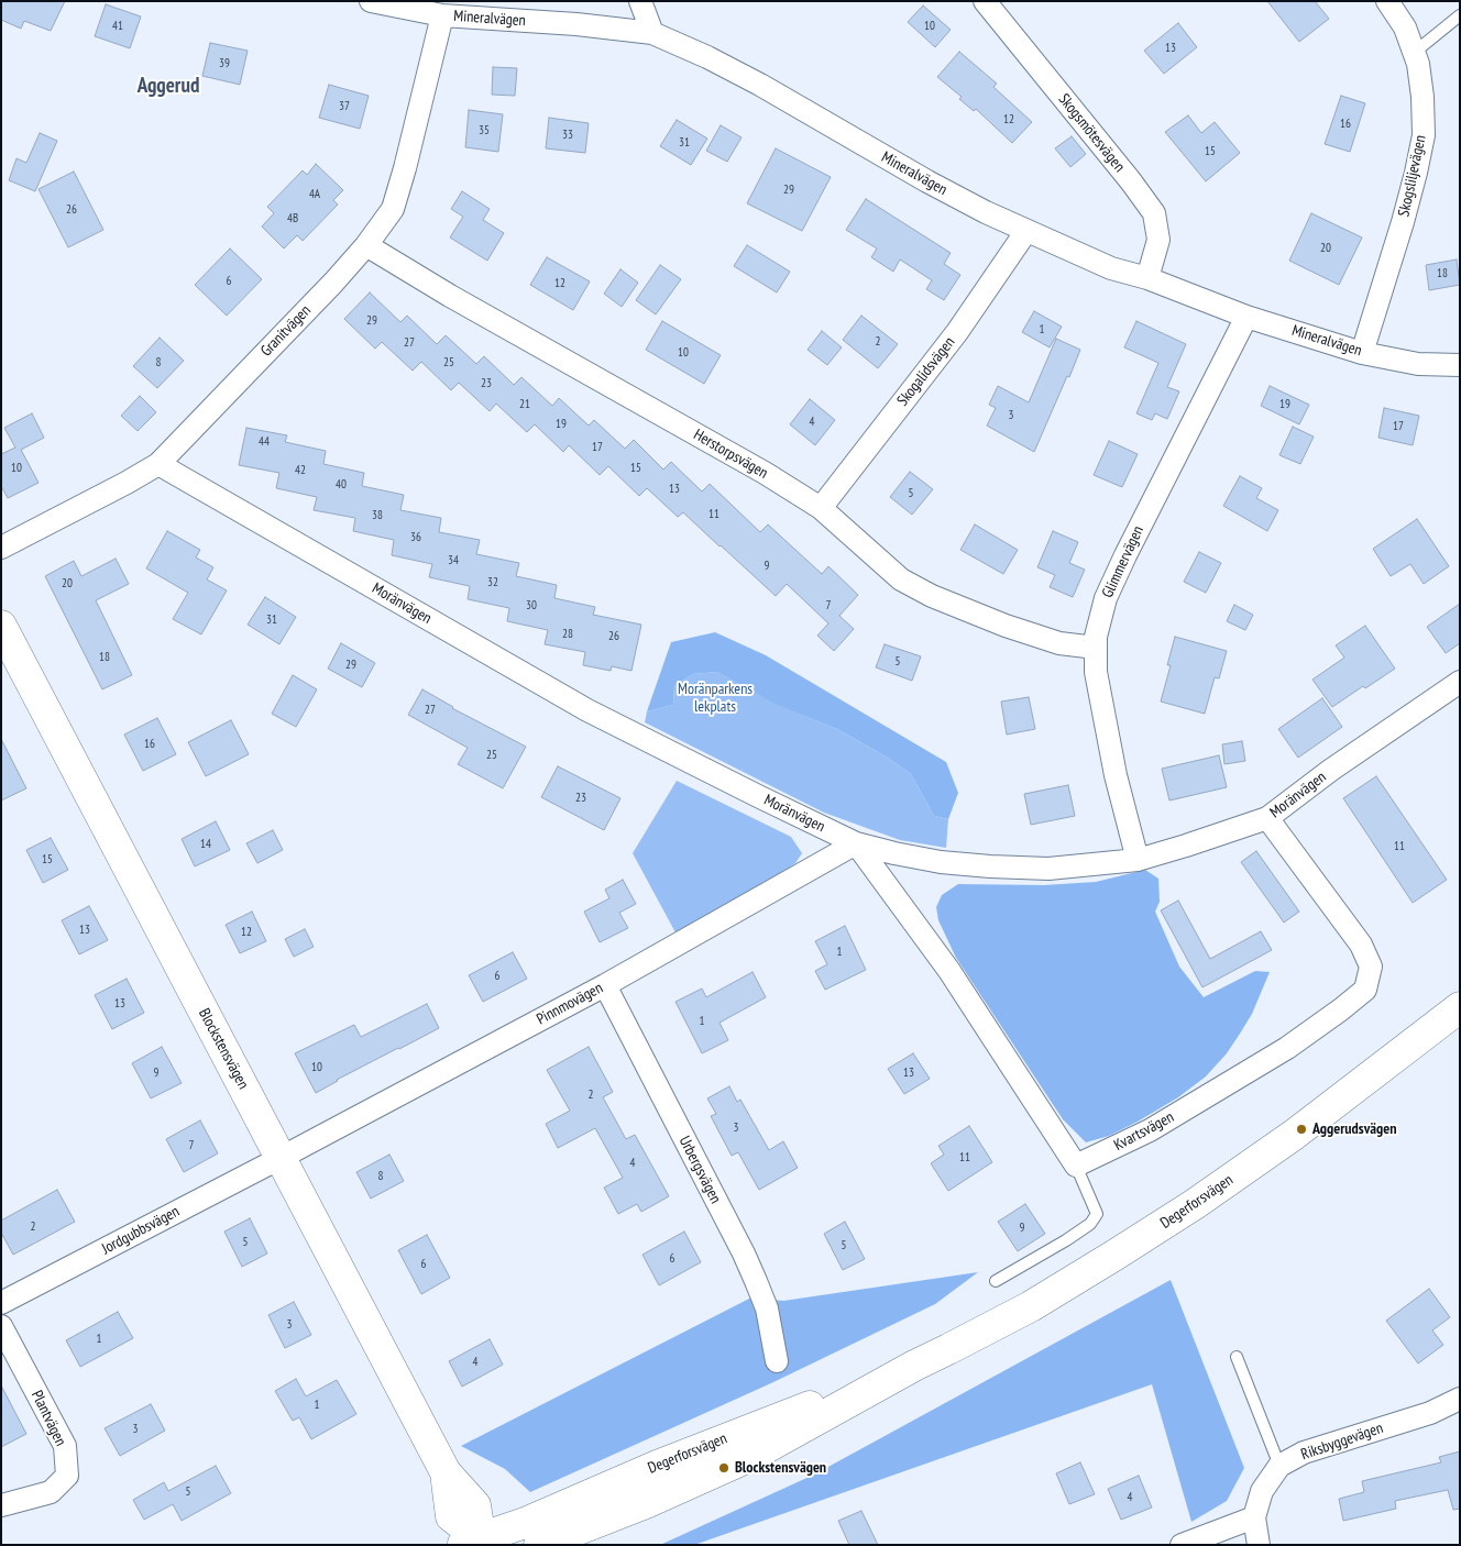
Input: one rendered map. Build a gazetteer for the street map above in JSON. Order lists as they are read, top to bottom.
{
  "streets": {
    "main road": ["Blockstensvägen", "Degerforsvägen"],
    "street": [
      "Mineralvägen",
      "Skogsmötesvägen",
      "Skogsliljevägen",
      "Granitvägen",
      "Skogalidsvägen",
      "Herstorpsvägen",
      "Glimmervägen",
      "Moränvägen",
      "Pinnmovägen",
      "Kvartsvägen",
      "Urbergsvägen",
      "Jordgubbsvägen",
      "Plantvägen",
      "Riksbyggevägen"
    ]
  },
  "crossings": [
    ["Mineralvägen", "Skogsmötesvägen"],
    ["Mineralvägen", "Skogsliljevägen"],
    ["Mineralvägen", "Granitvägen"],
    ["Mineralvägen", "Skogalidsvägen"],
    ["Mineralvägen", "Glimmervägen"],
    ["Granitvägen", "Herstorpsvägen"],
    ["Granitvägen", "Moränvägen"],
    ["Skogalidsvägen", "Herstorpsvägen"],
    ["Herstorpsvägen", "Glimmervägen"],
    ["Glimmervägen", "Moränvägen"],
    ["Moränvägen", "Pinnmovägen"],
    ["Moränvägen", "Kvartsvägen"],
    ["Pinnmovägen", "Blockstensvägen"],
    ["Pinnmovägen", "Urbergsvägen"],
    ["Pinnmovägen", "Jordgubbsvägen"],
    ["Blockstensvägen", "Degerforsvägen"],
    ["Blockstensvägen", "Jordgubbsvägen"]
  ],
  "districts": ["Aggerud"],
  "parks": ["Moränparkens lekplats"],
  "places": ["Aggerudsvägen", "Blockstensvägen"],
  "house_numbers": [
    "41",
    "10",
    "13",
    "39",
    "37",
    "12",
    "16",
    "35",
    "33",
    "31",
    "15",
    "29",
    "4A",
    "26",
    "4B",
    "20",
    "18",
    "6",
    "12",
    "29",
    "1",
    "2",
    "27",
    "10",
    "8",
    "25",
    "23",
    "21",
    "19",
    "3",
    "4",
    "19",
    "17",
    "44",
    "17",
    "10",
    "15",
    "42",
    "40",
    "13",
    "5",
    "11",
    "38",
    "36",
    "34",
    "9",
    "32",
    "20",
    "30",
    "7",
    "31",
    "28",
    "26",
    "18",
    "5",
    "29",
    "27",
    "16",
    "25",
    "23",
    "14",
    "11",
    "15",
    "13",
    "12",
    "1",
    "6",
    "13",
    "1",
    "10",
    "9",
    "13",
    "2",
    "3",
    "7",
    "11",
    "4",
    "8",
    "2",
    "9",
    "5",
    "5",
    "6",
    "6",
    "3",
    "1",
    "4",
    "1",
    "3",
    "5",
    "4"
  ]
}
